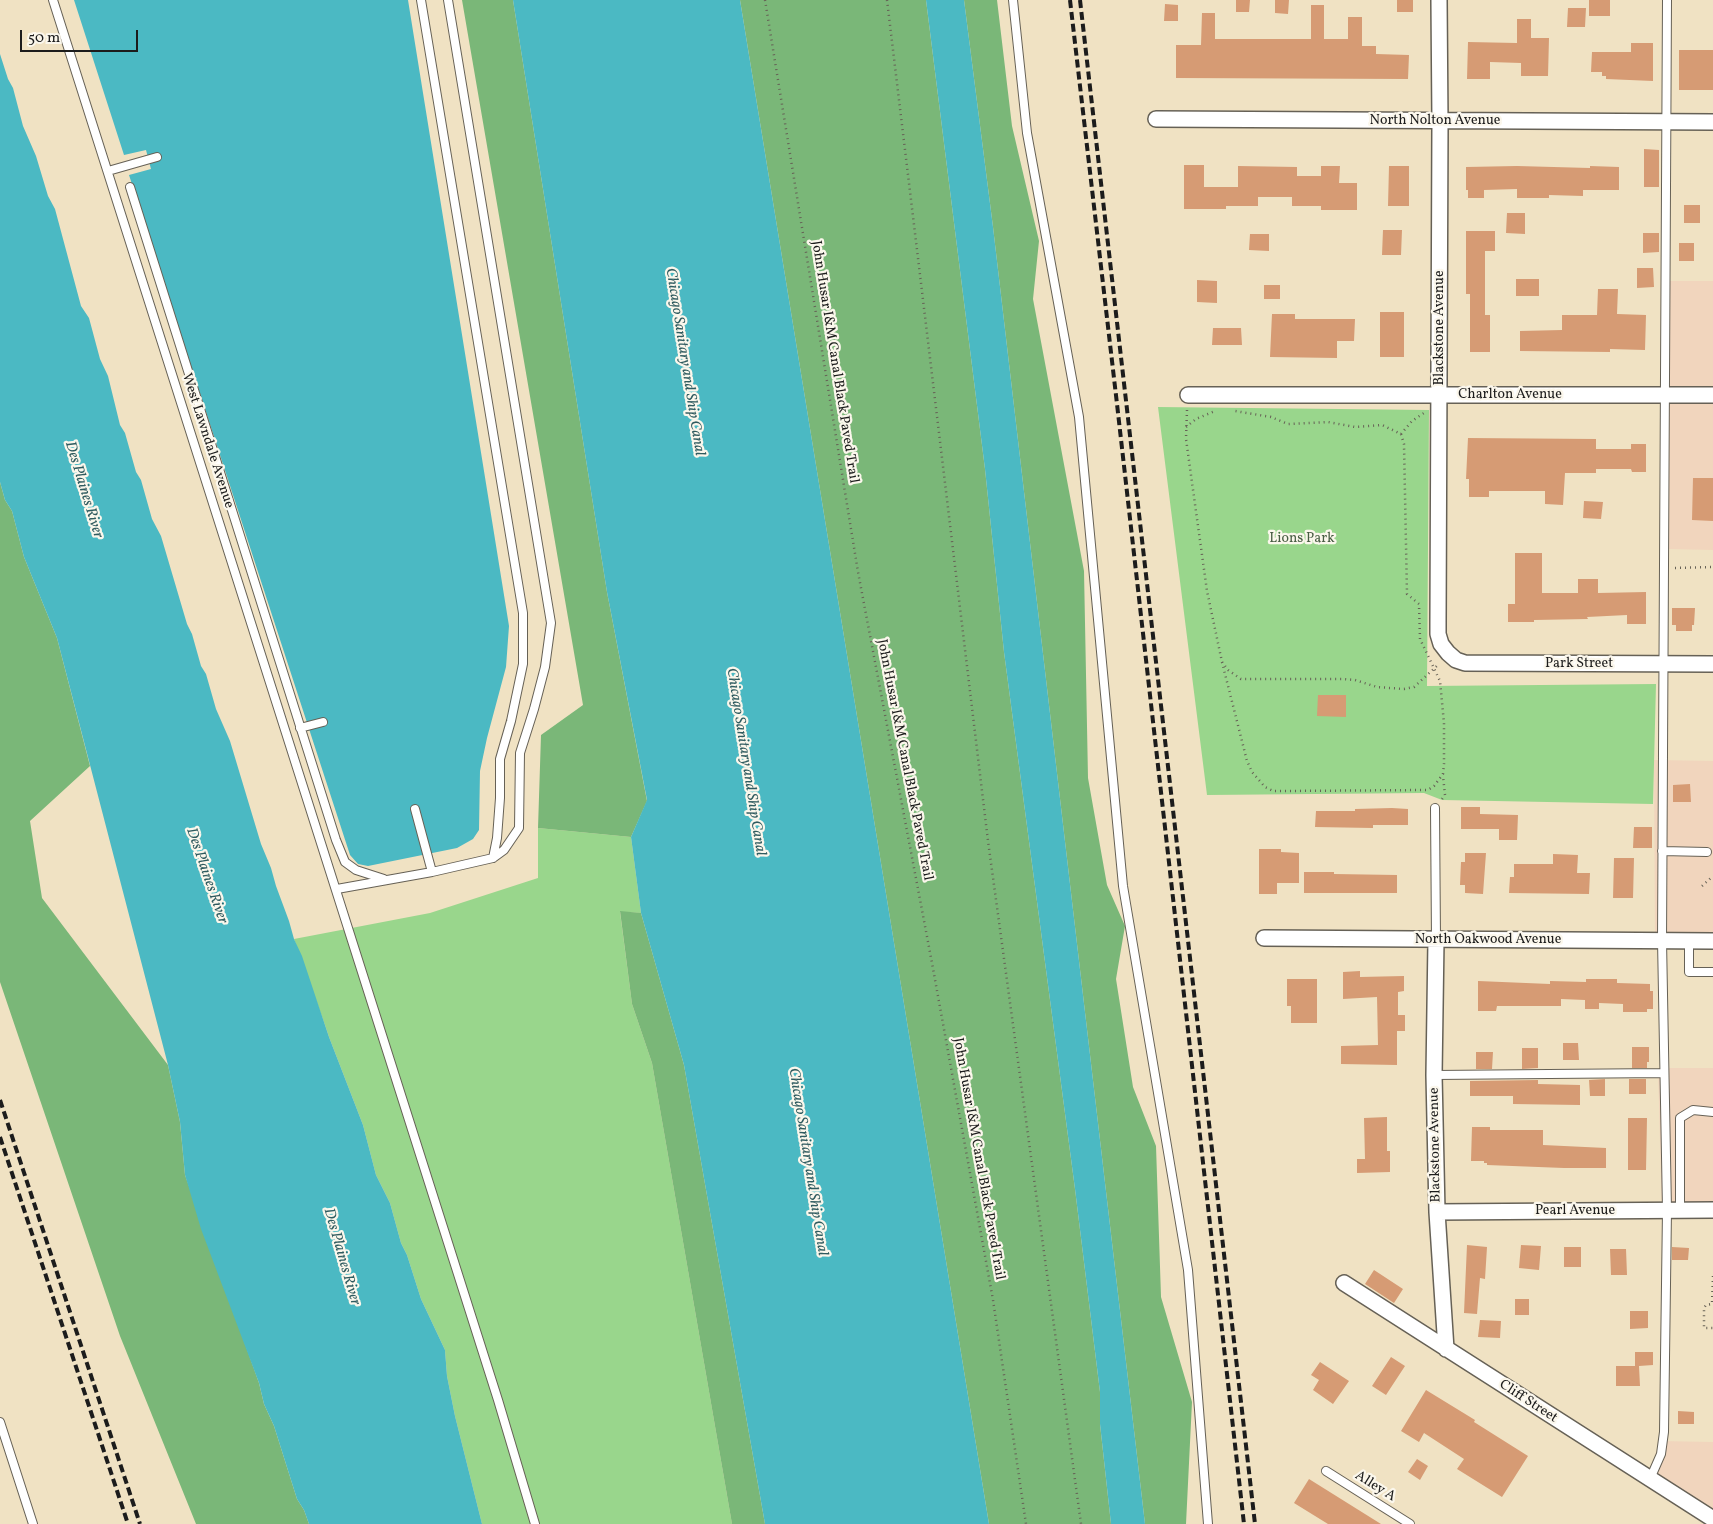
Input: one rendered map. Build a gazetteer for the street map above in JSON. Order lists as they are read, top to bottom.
{
  "streets": {
    "street": [
      "North Nolton Avenue",
      "Blackstone Avenue",
      "Charlton Avenue",
      "Park Street",
      "North Oakwood Avenue",
      "Pearl Avenue",
      "Cliff Street"
    ],
    "lane": ["West Lawndale Avenue", "Alley A"],
    "path": ["John Husar I&M Canal Black Paved Trail"]
  },
  "crossings": [
    ["North Nolton Avenue", "Blackstone Avenue"],
    ["Blackstone Avenue", "Charlton Avenue"],
    ["Blackstone Avenue", "Park Street"],
    ["Blackstone Avenue", "North Oakwood Avenue"],
    ["Blackstone Avenue", "Pearl Avenue"],
    ["Blackstone Avenue", "Cliff Street"]
  ],
  "water": ["Chicago Sanitary and Ship Canal", "Des Plaines River"],
  "parks": ["Lions Park"],
  "scale_bar": "50 m"
}
